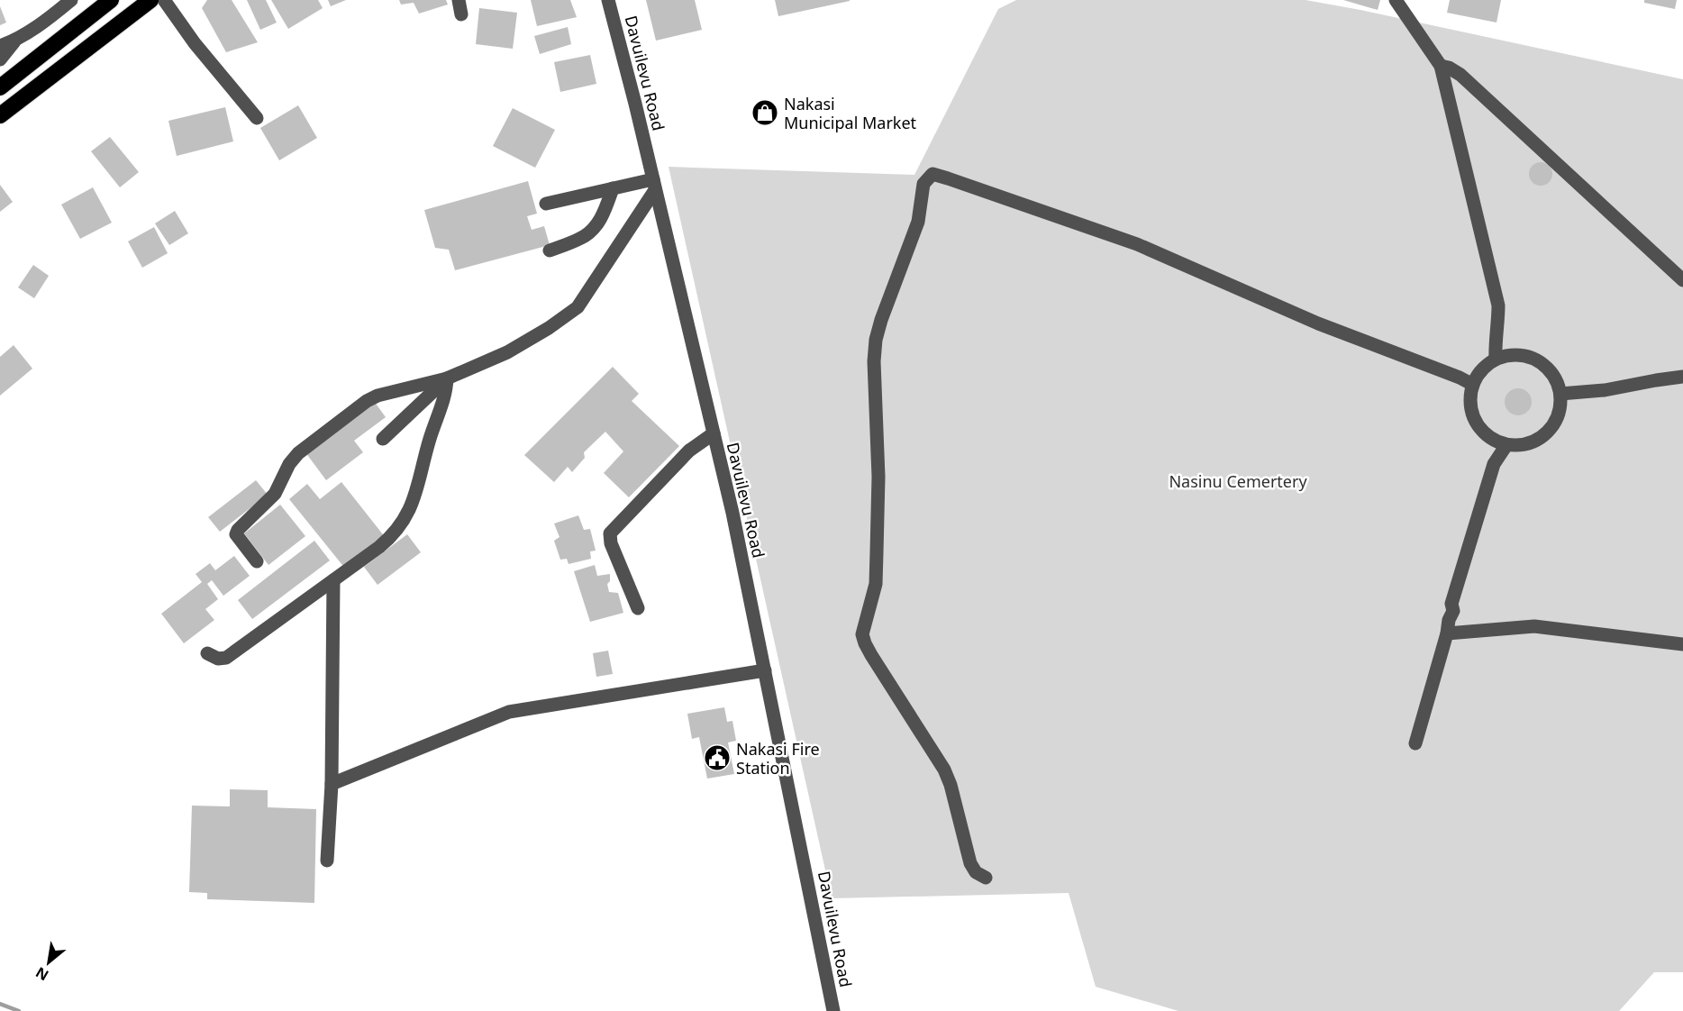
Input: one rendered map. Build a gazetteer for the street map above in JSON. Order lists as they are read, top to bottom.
{
  "streets": {
    "street": ["Davuilevu Road"]
  },
  "parks": ["Nasinu Cemertery"],
  "places": {
    "shop": ["Nakasi Municipal Market"],
    "public building": ["Nakasi Fire Station"]
  },
  "north": "bottom left"
}
